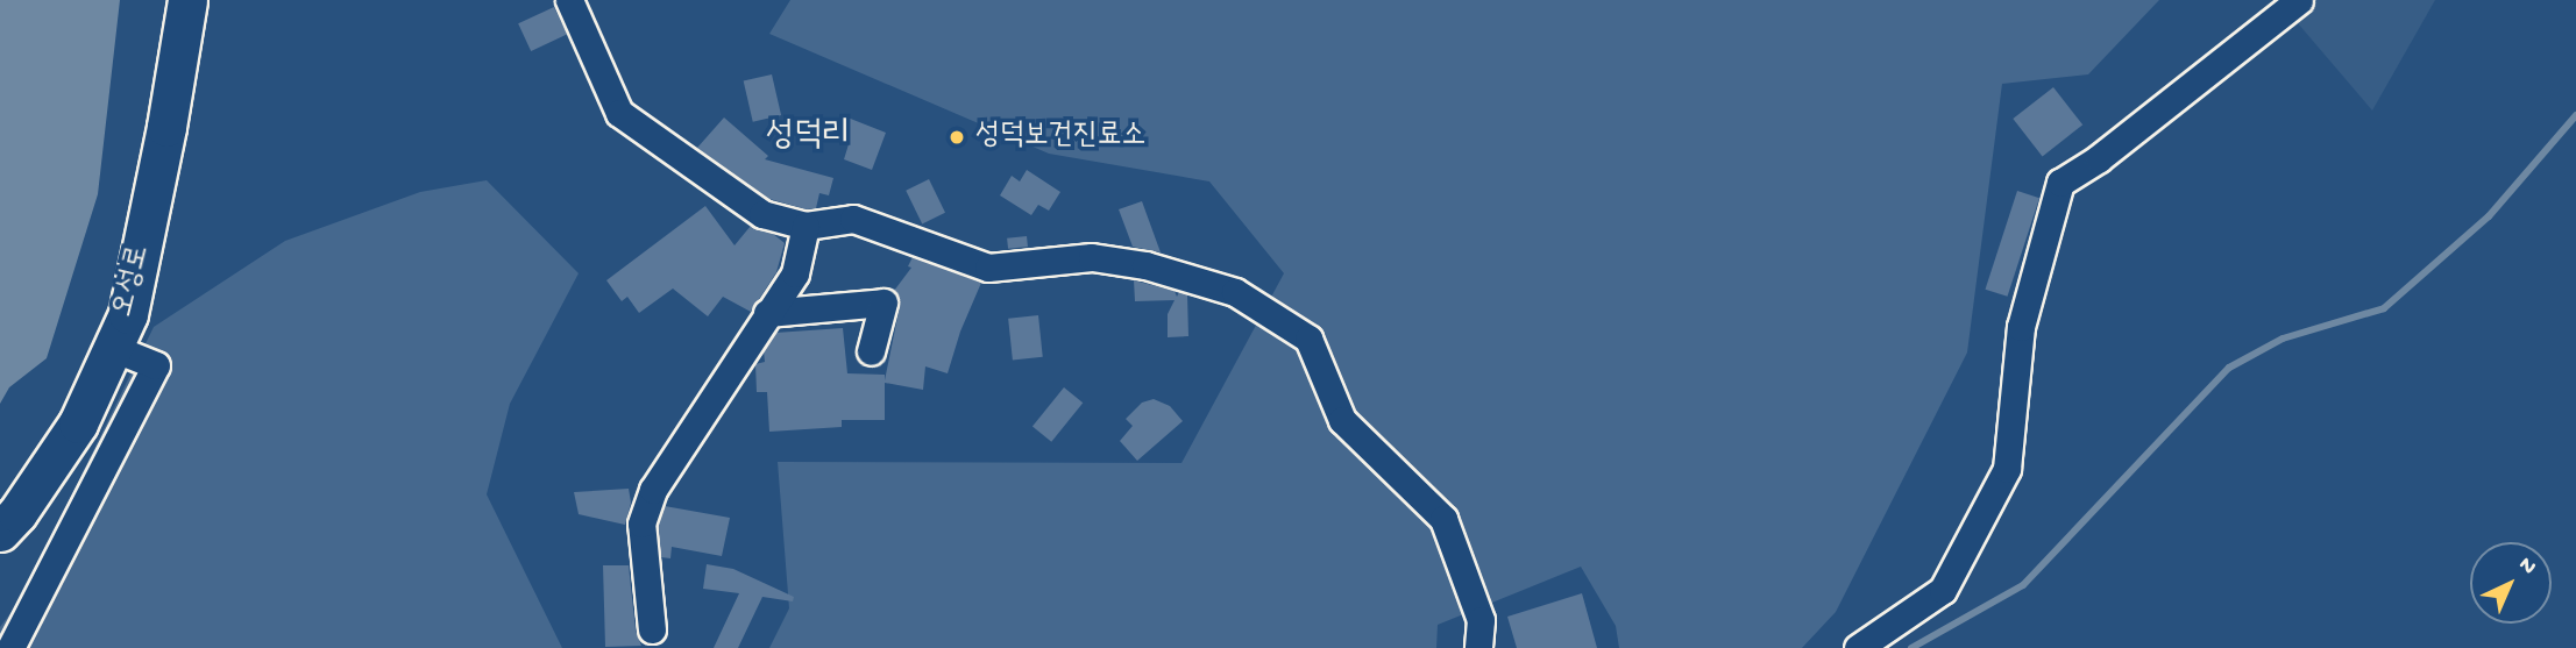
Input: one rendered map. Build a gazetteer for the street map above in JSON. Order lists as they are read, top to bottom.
{
  "streets": {
    "main road": ["오성로"]
  },
  "districts": ["성덕리"],
  "places": ["성덕보건진료소"],
  "north": "top right"
}
